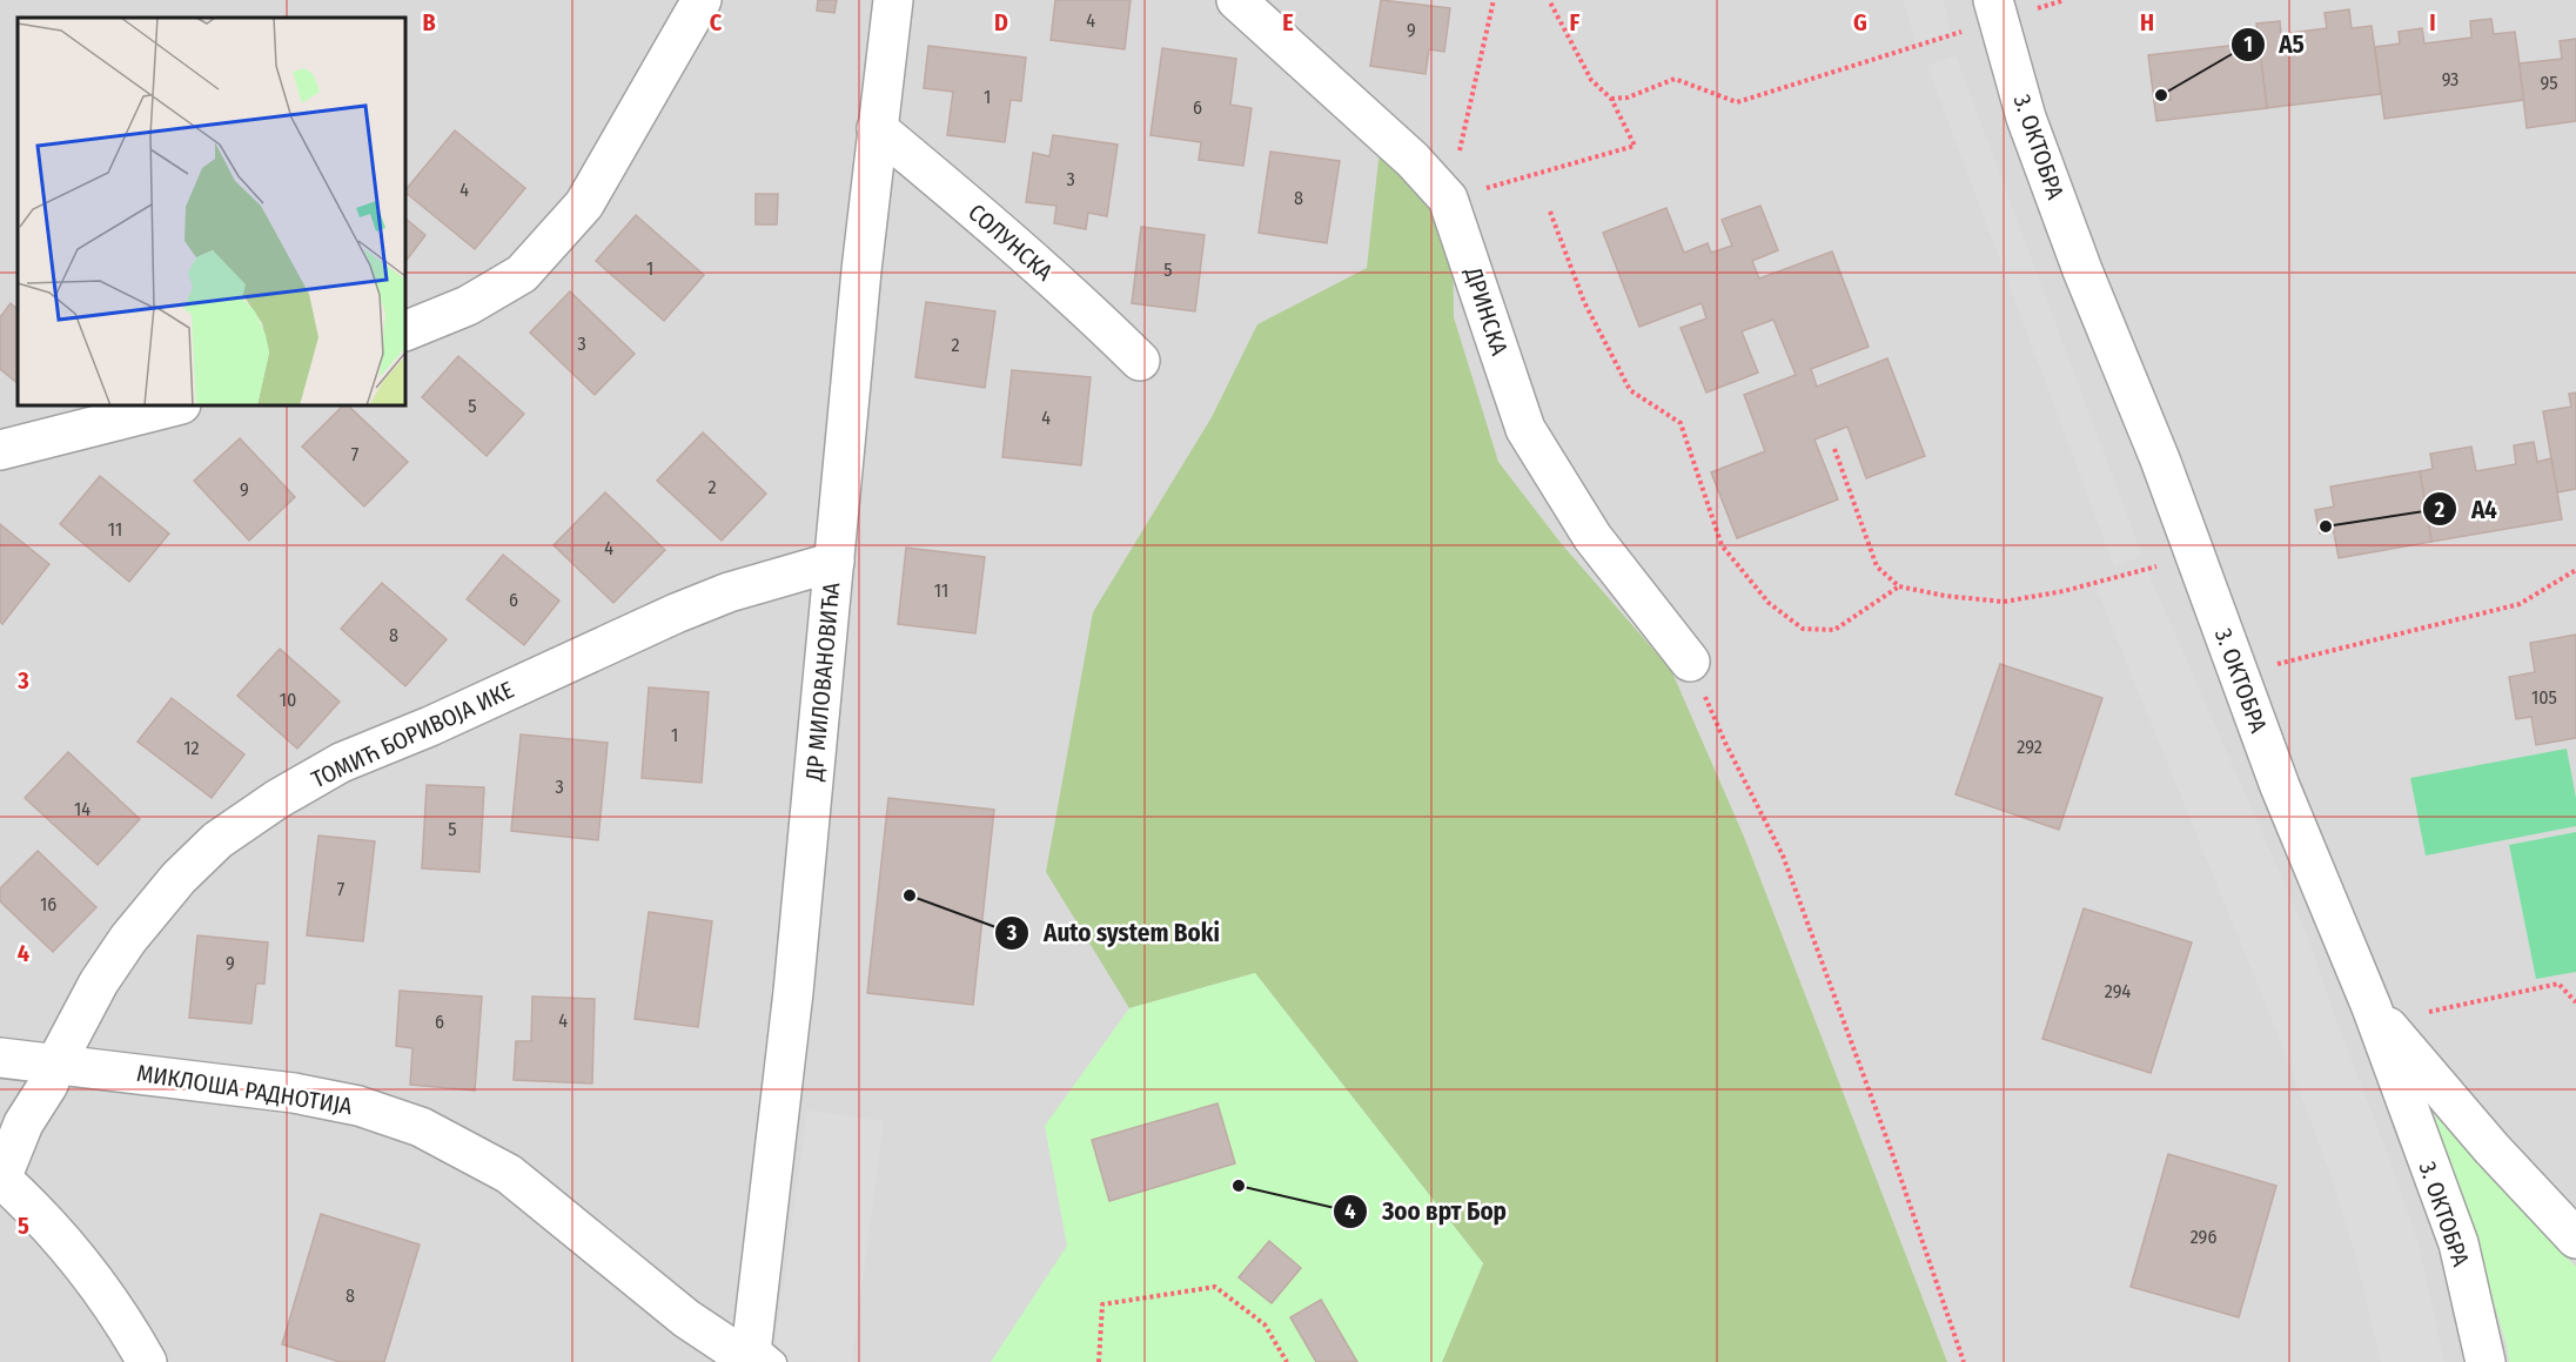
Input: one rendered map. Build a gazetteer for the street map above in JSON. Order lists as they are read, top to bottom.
{
  "streets": {
    "street": [
      "3. ОКТОБРА",
      "СОЛУНСКА",
      "ДРИНСКА",
      "ДР МИЛОВАНОВИЋА",
      "ТОМИЋ БОРИВОЈА ИКЕ",
      "МИКЛОША РАДНОТИЈА"
    ]
  },
  "crossings": [
    ["СОЛУНСКА", "ДР МИЛОВАНОВИЋА"],
    ["ДР МИЛОВАНОВИЋА", "ТОМИЋ БОРИВОЈА ИКЕ"],
    ["ДР МИЛОВАНОВИЋА", "МИКЛОША РАДНОТИЈА"],
    ["ТОМИЋ БОРИВОЈА ИКЕ", "МИКЛОША РАДНОТИЈА"]
  ],
  "places": [
    "A5",
    "A4",
    "Auto system Boki",
    "Зоо врт Бор"
  ],
  "house_numbers": [
    "4",
    "9",
    "93",
    "95",
    "1",
    "6",
    "3",
    "4",
    "8",
    "1",
    "5",
    "3",
    "2",
    "5",
    "4",
    "7",
    "2",
    "9",
    "11",
    "4",
    "11",
    "6",
    "8",
    "105",
    "10",
    "1",
    "292",
    "12",
    "3",
    "14",
    "5",
    "7",
    "16",
    "9",
    "294",
    "4",
    "6",
    "296",
    "8"
  ],
  "grid": {
    "columns": [
      "B",
      "C",
      "D",
      "E",
      "F",
      "G",
      "H",
      "I"
    ],
    "rows": ["3", "4", "5"]
  }
}
